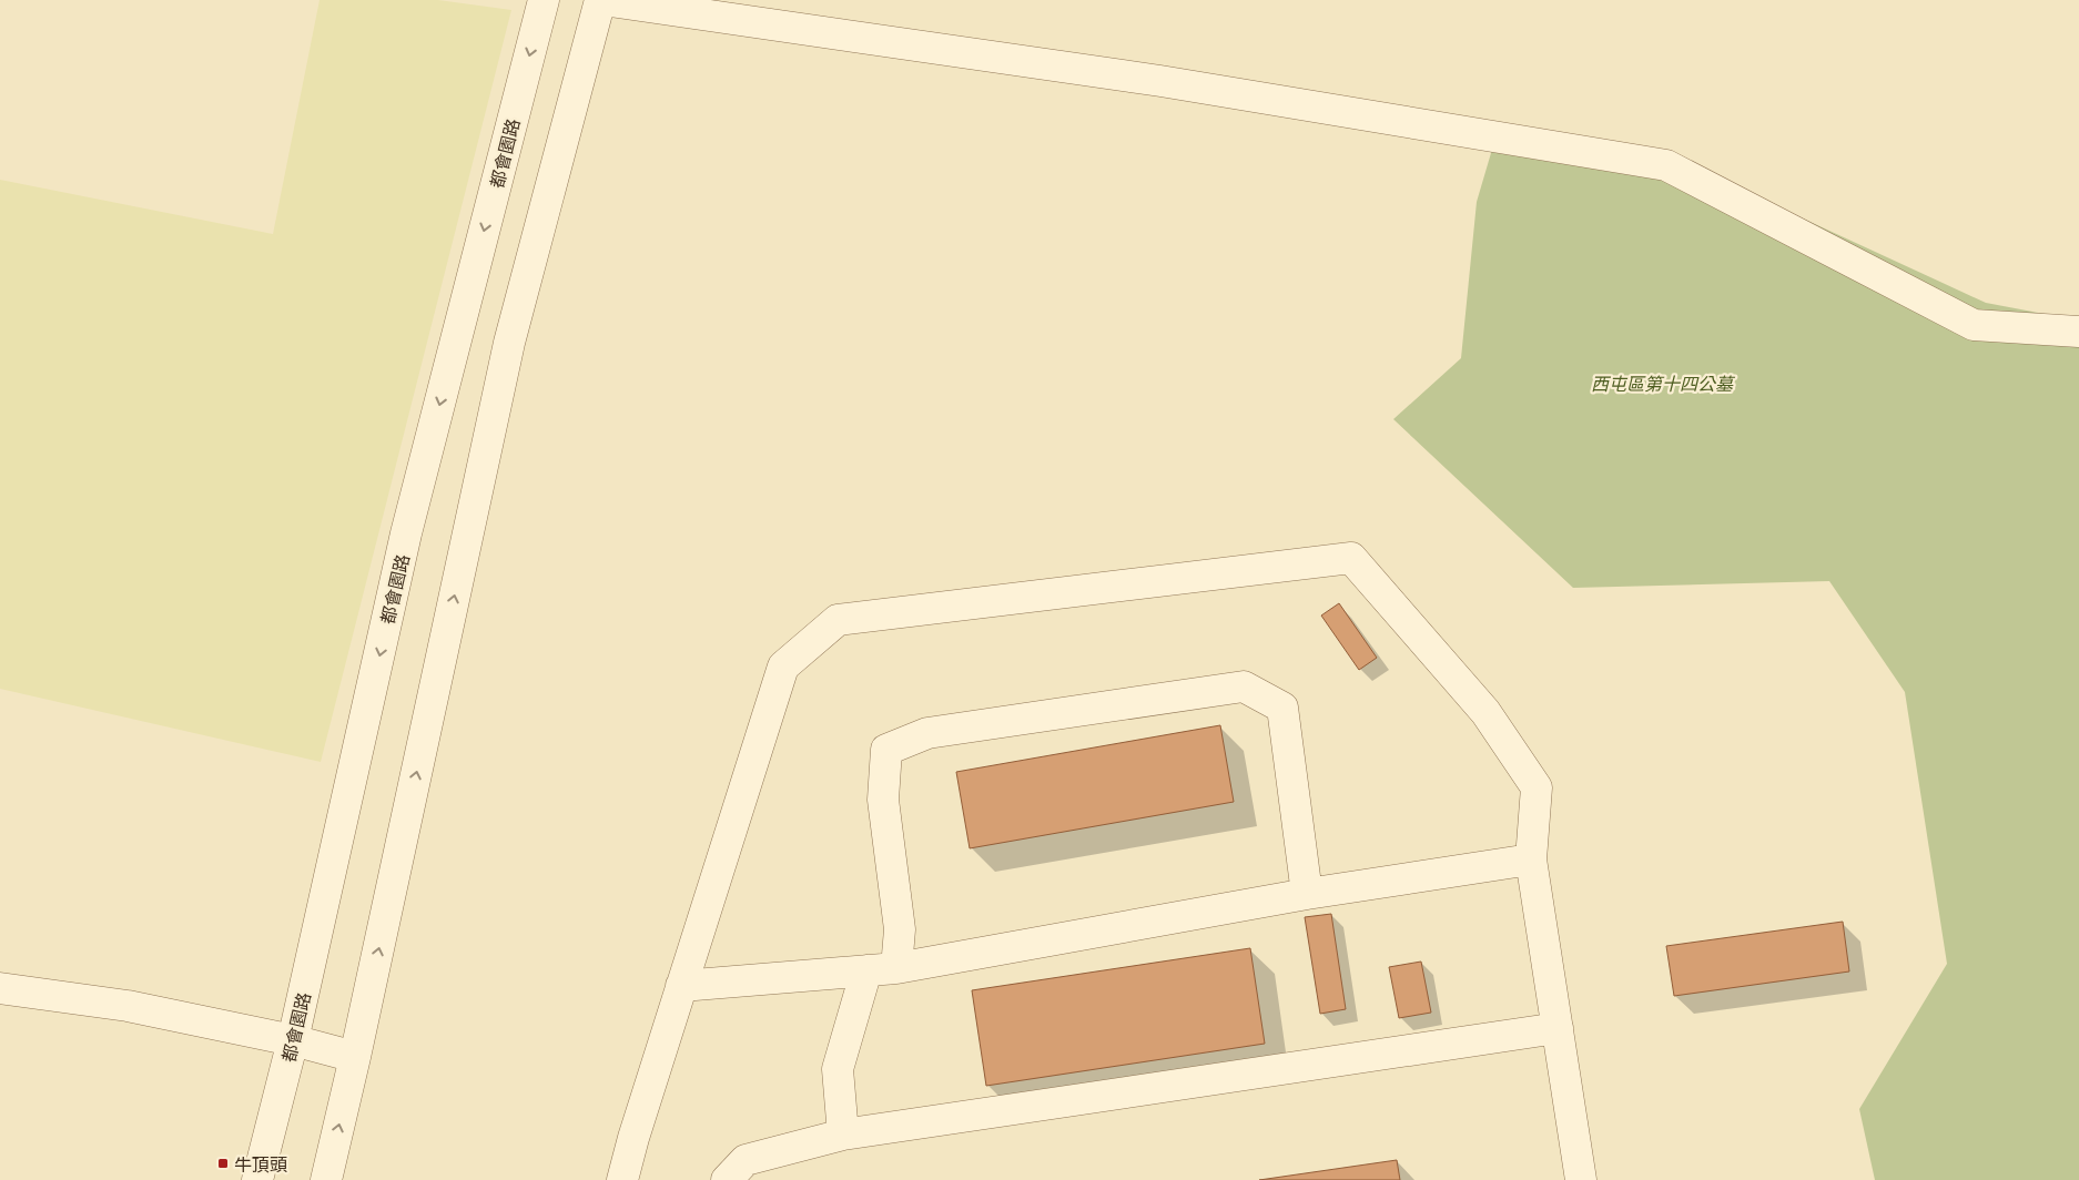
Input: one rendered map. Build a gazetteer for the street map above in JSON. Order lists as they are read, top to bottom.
{
  "streets": {
    "street": ["都會園路"]
  },
  "parks": ["西屯區第十四公墓"],
  "places": {
    "transit": ["牛頂頭"]
  }
}
